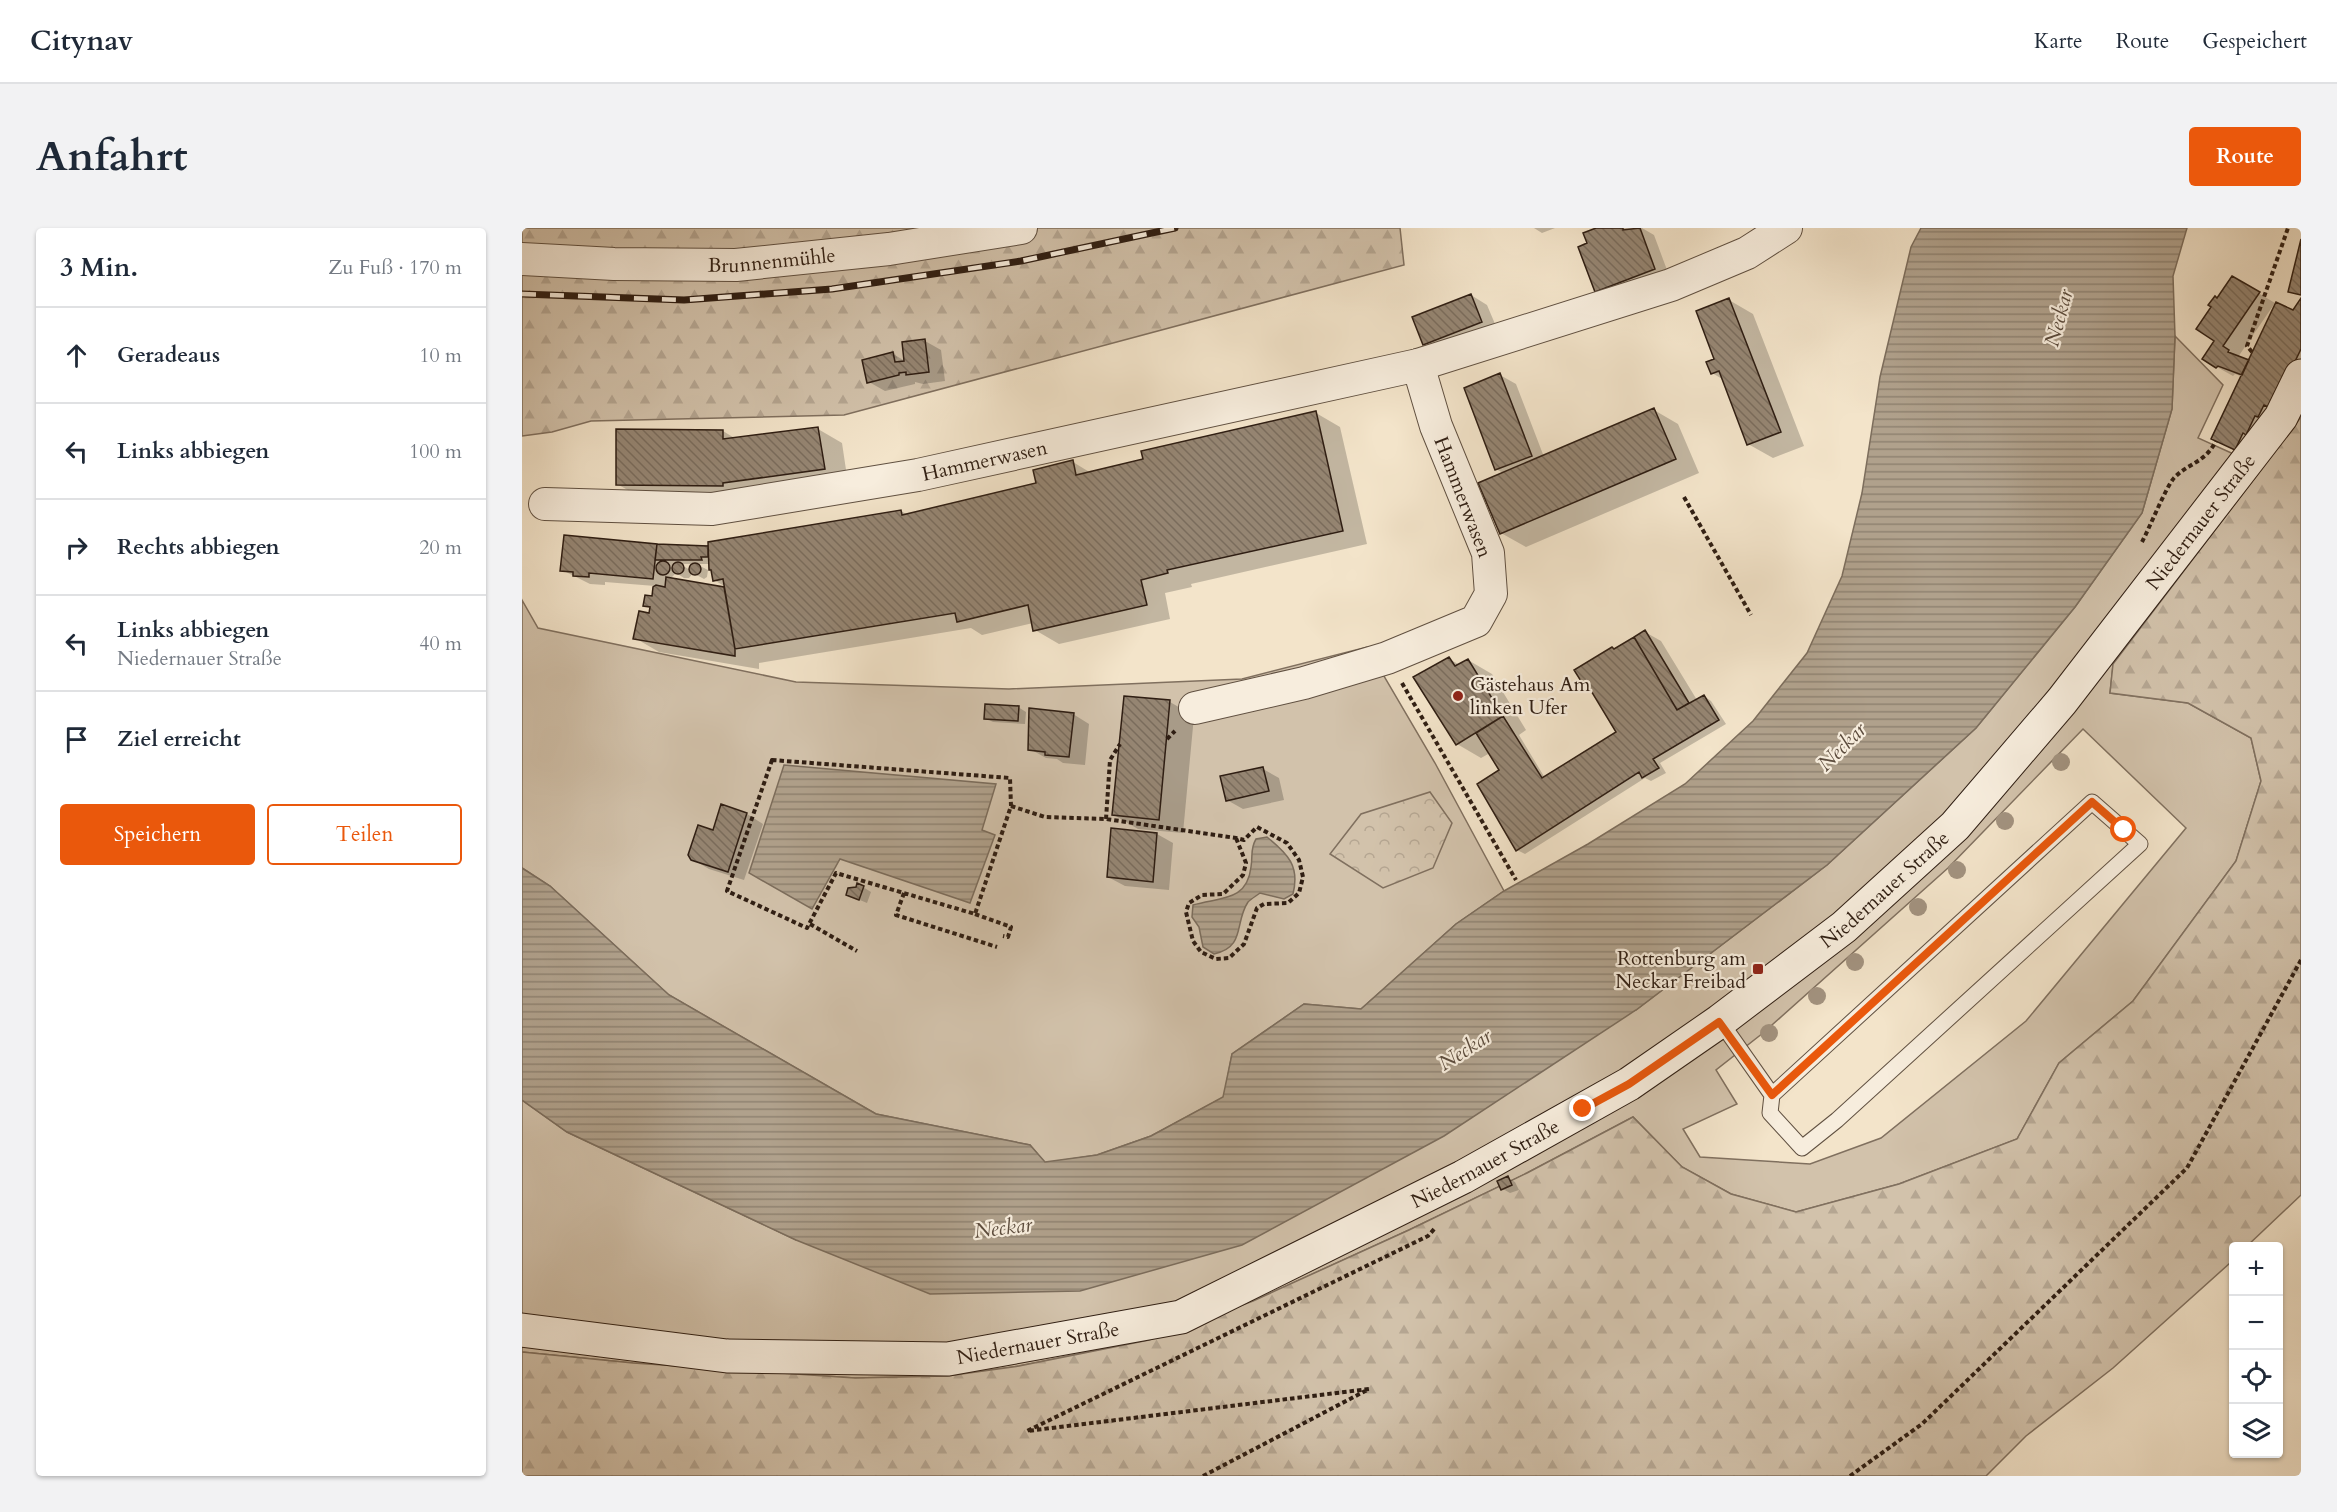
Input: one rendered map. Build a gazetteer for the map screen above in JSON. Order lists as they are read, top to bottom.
{
  "streets": {
    "main road": ["Niedernauer Straße"],
    "street": ["Brunnenmühle", "Hammerwasen"]
  },
  "water": ["Neckar"],
  "places": {
    "other": ["Gästehaus Am linken Ufer"],
    "transit": ["Rottenburg am Neckar Freibad"]
  },
  "page": {
    "header": "Citynav",
    "nav": ["Karte", "Route", "Gespeichert"],
    "buttons": [
      "Route",
      ["Speichern", "Teilen"]
    ],
    "title": "Anfahrt",
    "heading": ["3 Min.", "Zu Fuß · 170 m"],
    "list": [
      ["Geradeaus", "10 m"],
      ["Links abbiegen", "100 m"],
      ["Rechts abbiegen", "20 m"],
      ["Links abbiegen", "Niedernauer Straße", "40 m"],
      "Ziel erreicht"
    ],
    "map_buttons": ["+", "−"]
  }
}
